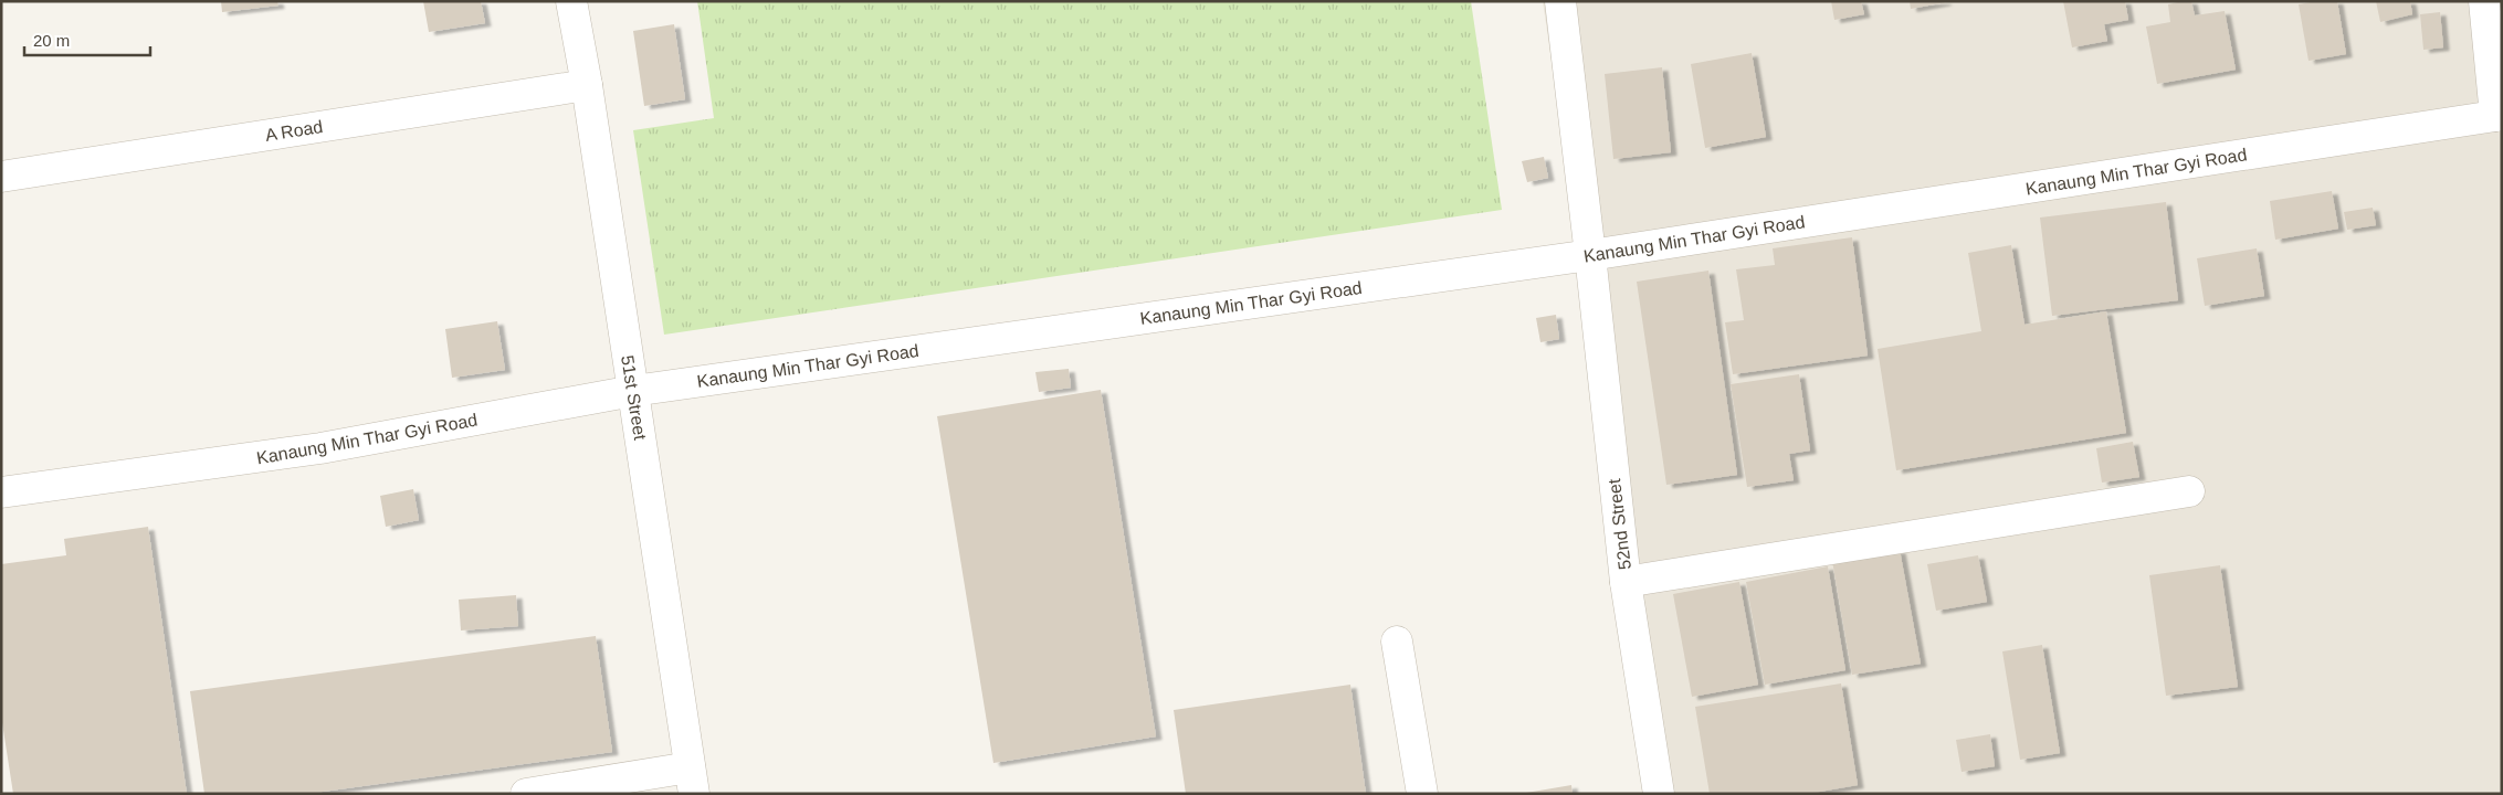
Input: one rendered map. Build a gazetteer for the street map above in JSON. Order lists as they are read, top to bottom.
{
  "streets": {
    "street": [
      "A Road",
      "Kanaung Min Thar Gyi Road",
      "51st Street",
      "52nd Street"
    ]
  },
  "crossings": [
    ["A Road", "51st Street"],
    ["Kanaung Min Thar Gyi Road", "51st Street"],
    ["Kanaung Min Thar Gyi Road", "52nd Street"]
  ],
  "scale_bar": "20 m"
}
